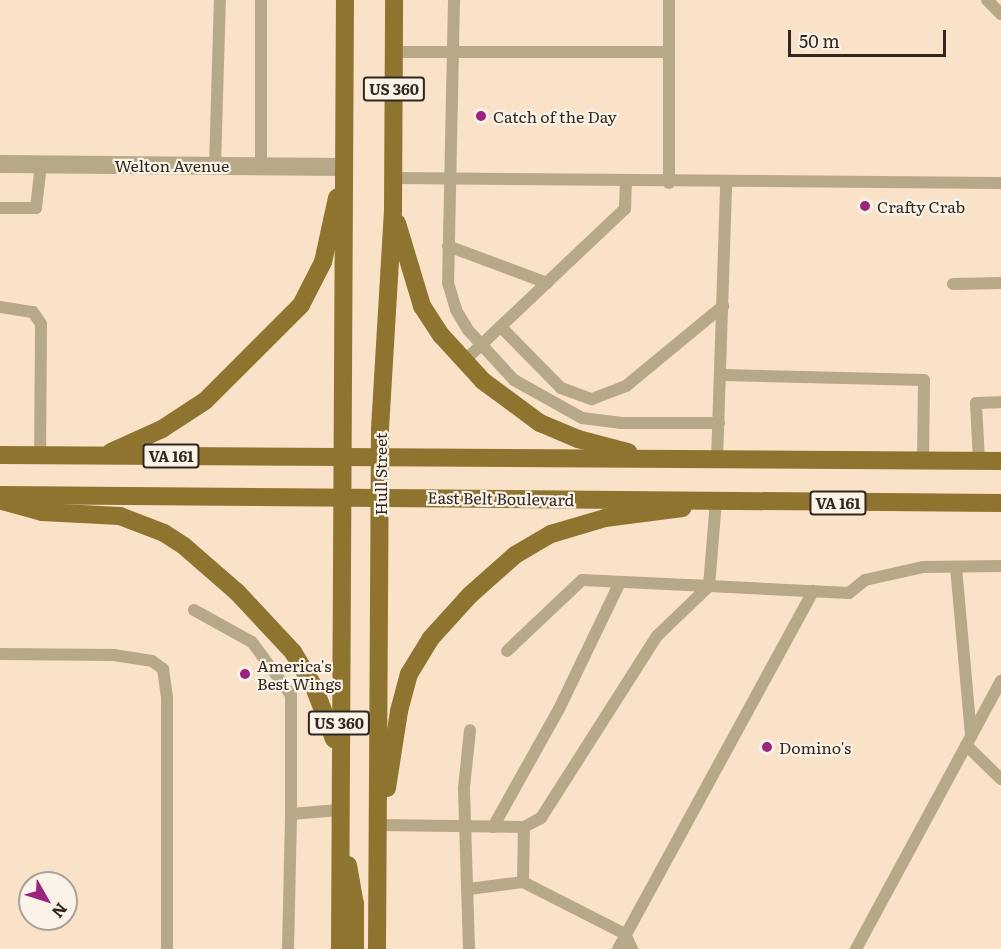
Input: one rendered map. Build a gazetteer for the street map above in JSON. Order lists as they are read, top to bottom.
{
  "streets": {
    "main road": [
      "US 360",
      "VA 161",
      "Hull Street",
      "East Belt Boulevard"
    ],
    "street": ["Welton Avenue"]
  },
  "crossings": [
    ["US 360", "Welton Avenue"],
    ["US 360", "VA 161"],
    ["US 360", "East Belt Boulevard"],
    ["VA 161", "Hull Street"],
    ["Hull Street", "East Belt Boulevard"]
  ],
  "places": [
    "Catch of the Day",
    "Crafty Crab",
    "America's Best Wings",
    "Domino's"
  ],
  "scale_bar": "50 m",
  "north": "bottom right"
}
